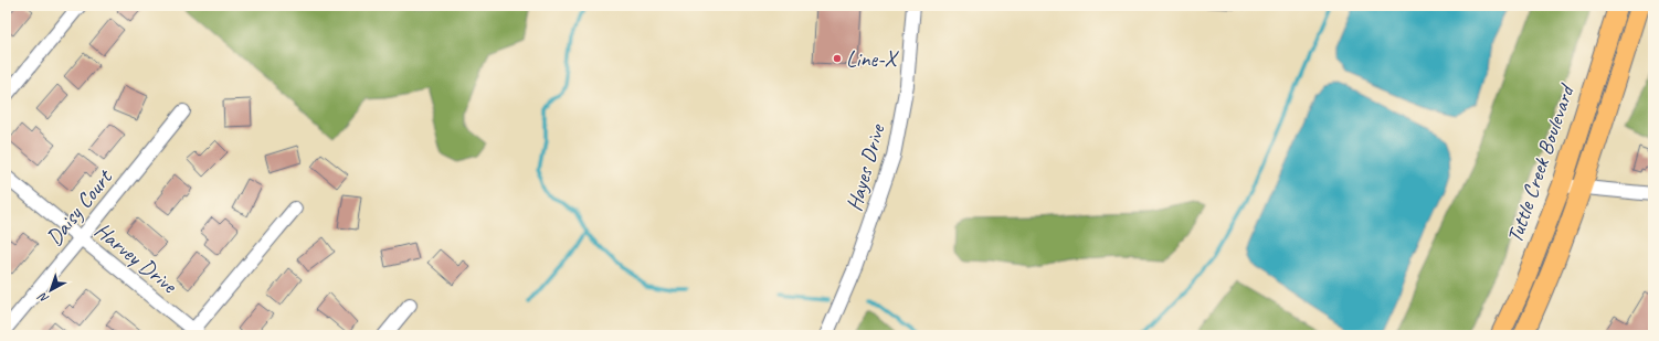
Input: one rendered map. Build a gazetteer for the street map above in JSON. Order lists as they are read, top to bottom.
{
  "streets": {
    "highway": ["Tuttle Creek Boulevard"],
    "street": ["Hayes Drive", "Daisy Court", "Harvey Drive"]
  },
  "crossings": [
    ["Daisy Court", "Harvey Drive"]
  ],
  "places": ["Line-X"],
  "north": "bottom left"
}
